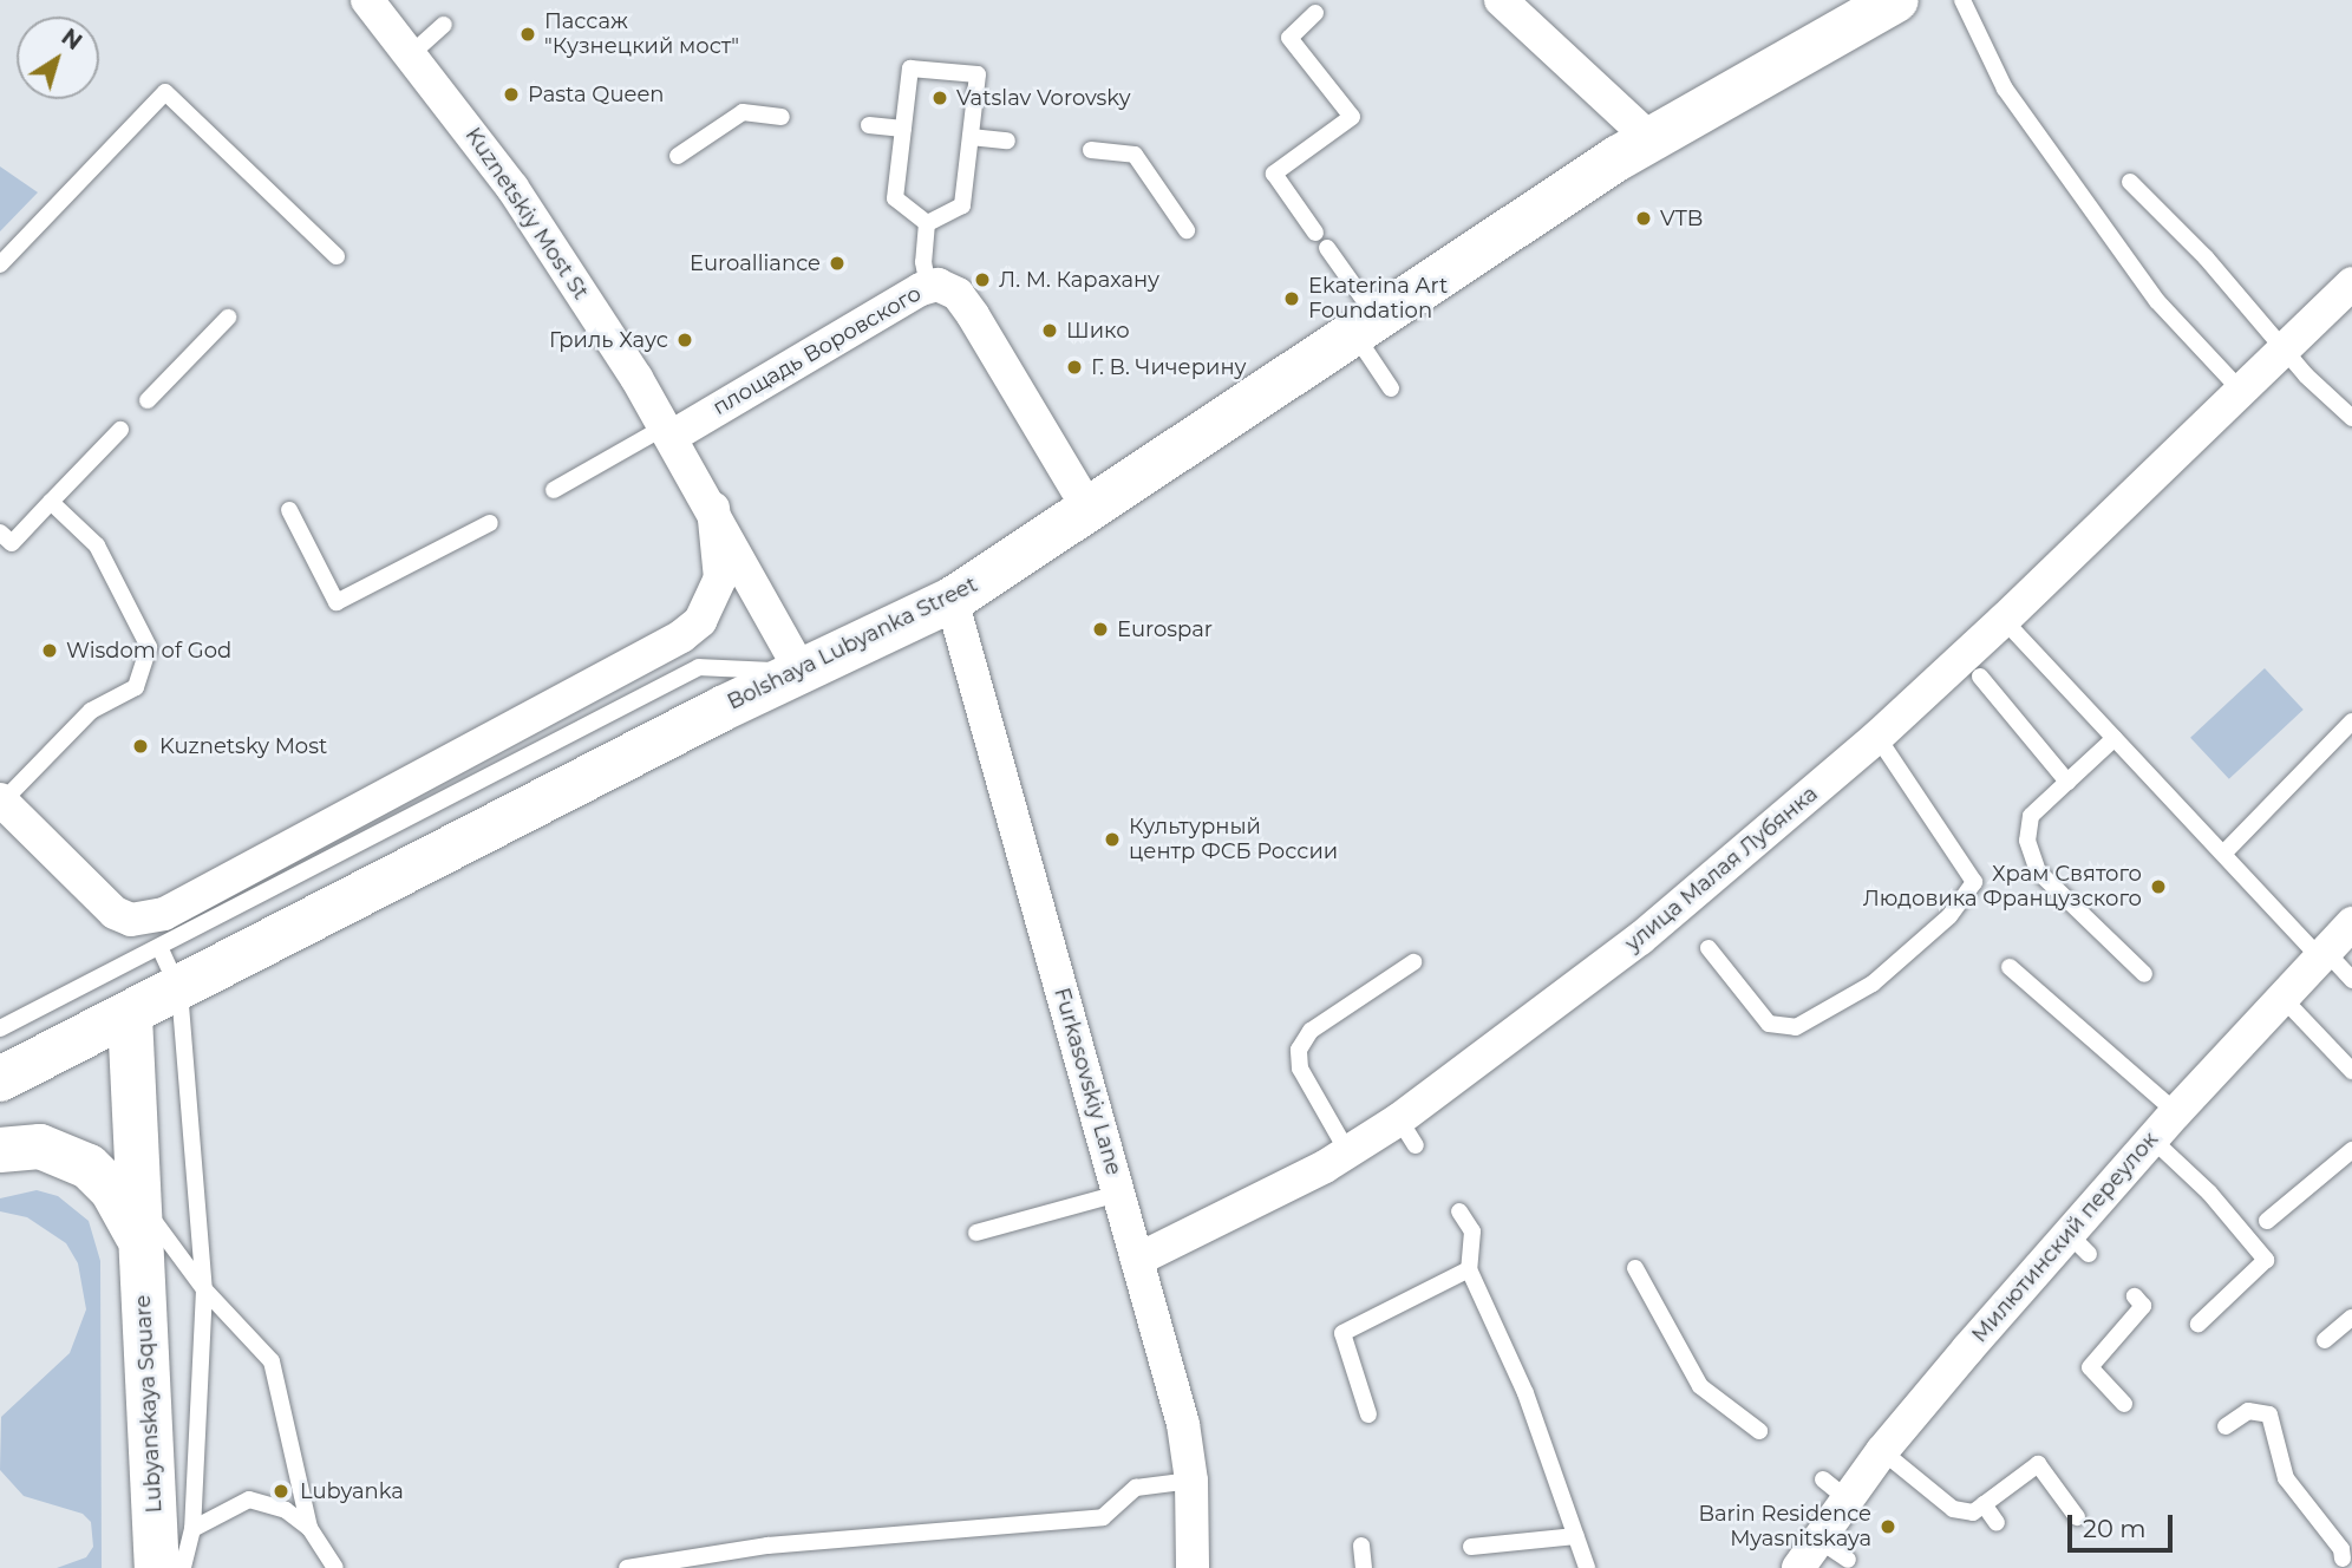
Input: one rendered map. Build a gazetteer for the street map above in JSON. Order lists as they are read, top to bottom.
{
  "streets": {
    "main road": ["Bolshaya Lubyanka Street", "Lubyanskaya Square"],
    "street": [
      "Kuznetskiy Most St",
      "площадь Воровского",
      "улица Малая Лубянка",
      "Furkasovskiy Lane",
      "Милютинский переулок"
    ]
  },
  "crossings": [
    ["Kuznetskiy Most St", "площадь Воровского"],
    ["Kuznetskiy Most St", "Bolshaya Lubyanka Street"],
    ["площадь Воровского", "Bolshaya Lubyanka Street"],
    ["Bolshaya Lubyanka Street", "Furkasovskiy Lane"],
    ["улица Малая Лубянка", "Furkasovskiy Lane"]
  ],
  "places": [
    "Пассаж \"Кузнецкий мост\"",
    "Pasta Queen",
    "Vatslav Vorovsky",
    "VTB",
    "Euroalliance",
    "Л. М. Карахану",
    "Ekaterina Art Foundation",
    "Шико",
    "Гриль Хаус",
    "Г. В. Чичерину",
    "Eurospar",
    "Wisdom of God",
    "Kuznetsky Most",
    "Культурный центр ФСБ России",
    "Храм Святого Людовика Французского",
    "Lubyanka",
    "Barin Residence Myasnitskaya"
  ],
  "scale_bar": "20 m",
  "north": "top right"
}
